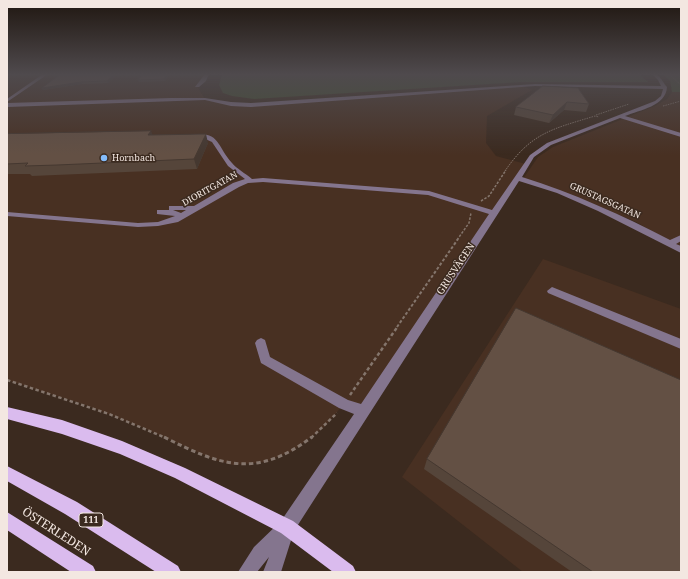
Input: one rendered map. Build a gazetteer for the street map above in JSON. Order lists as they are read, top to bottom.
{
  "streets": {
    "main road": ["111", "ÖSTERLEDEN"],
    "street": ["DIORITGATAN", "GRUSTAGSGATAN", "GRUSVÄGEN"]
  },
  "crossings": [
    ["DIORITGATAN", "GRUSVÄGEN"],
    ["GRUSTAGSGATAN", "GRUSVÄGEN"]
  ],
  "places": ["Hornbach"]
}
